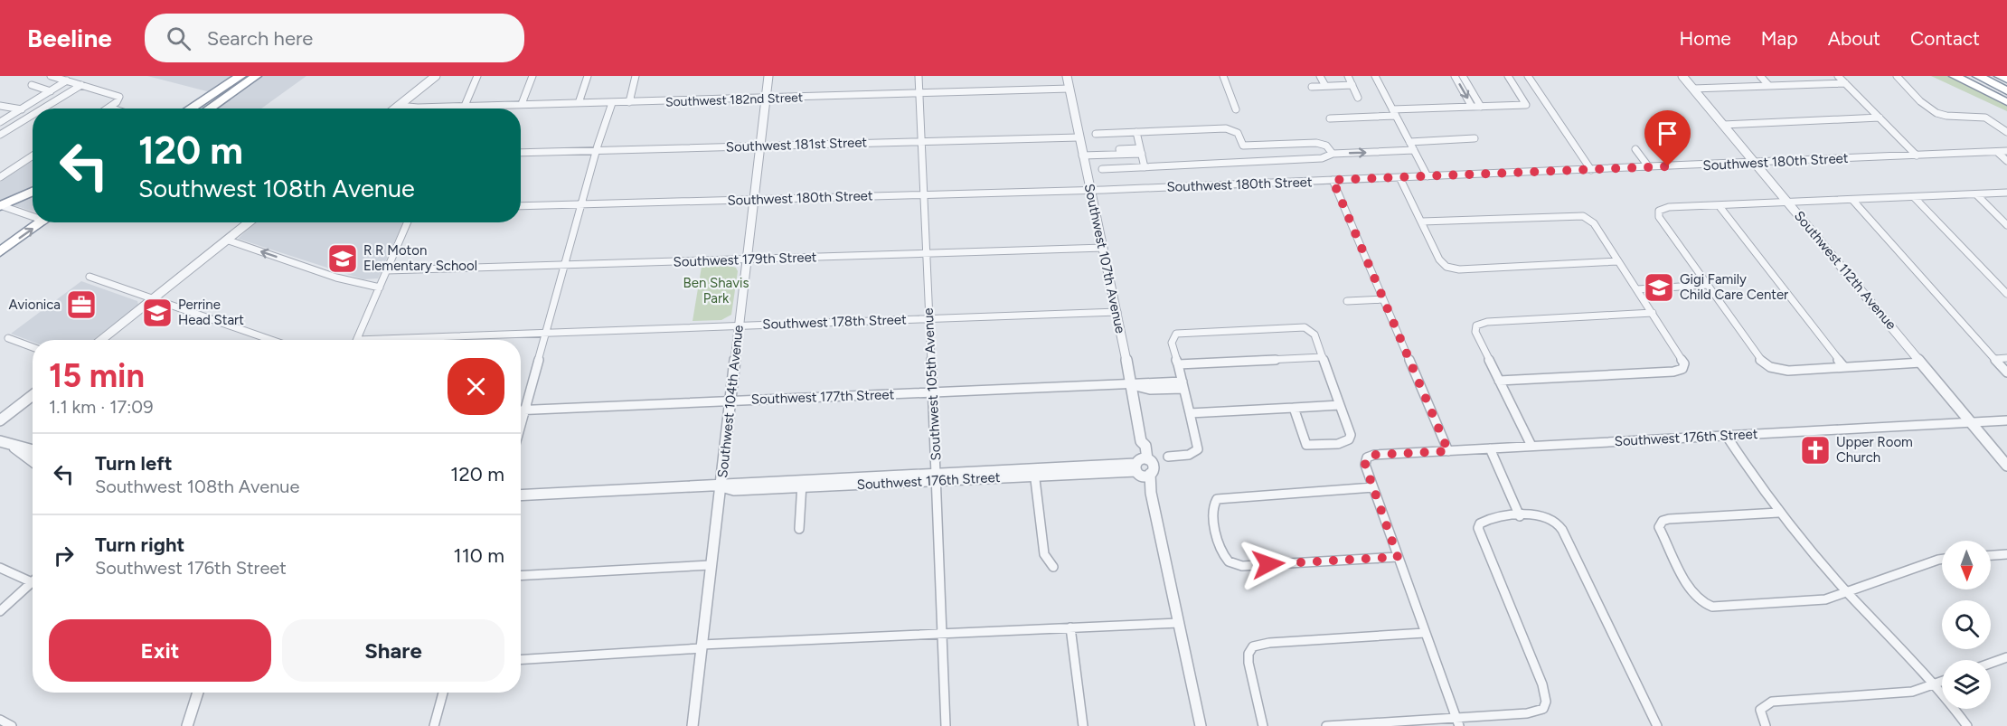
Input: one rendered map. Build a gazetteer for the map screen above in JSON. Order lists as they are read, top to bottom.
{
  "streets": {
    "street": [
      "Southwest 182nd Street",
      "Southwest 181st Street",
      "Southwest 180th Street",
      "Southwest 107th Avenue",
      "Southwest 179th Street",
      "Southwest 112th Avenue",
      "Southwest 178th Street",
      "Southwest 105th Avenue",
      "Southwest 177th Street",
      "Southwest 104th Avenue",
      "Southwest 176th Street"
    ]
  },
  "crossings": [
    ["Southwest 182nd Street", "Southwest 107th Avenue"],
    ["Southwest 182nd Street", "Southwest 105th Avenue"],
    ["Southwest 182nd Street", "Southwest 104th Avenue"],
    ["Southwest 181st Street", "Southwest 107th Avenue"],
    ["Southwest 181st Street", "Southwest 105th Avenue"],
    ["Southwest 181st Street", "Southwest 104th Avenue"],
    ["Southwest 180th Street", "Southwest 107th Avenue"],
    ["Southwest 180th Street", "Southwest 112th Avenue"],
    ["Southwest 180th Street", "Southwest 105th Avenue"],
    ["Southwest 180th Street", "Southwest 104th Avenue"],
    ["Southwest 107th Avenue", "Southwest 179th Street"],
    ["Southwest 107th Avenue", "Southwest 178th Street"],
    ["Southwest 107th Avenue", "Southwest 177th Street"],
    ["Southwest 107th Avenue", "Southwest 176th Street"],
    ["Southwest 179th Street", "Southwest 105th Avenue"],
    ["Southwest 179th Street", "Southwest 104th Avenue"],
    ["Southwest 112th Avenue", "Southwest 176th Street"],
    ["Southwest 178th Street", "Southwest 105th Avenue"],
    ["Southwest 178th Street", "Southwest 104th Avenue"],
    ["Southwest 105th Avenue", "Southwest 177th Street"],
    ["Southwest 105th Avenue", "Southwest 176th Street"],
    ["Southwest 177th Street", "Southwest 104th Avenue"],
    ["Southwest 104th Avenue", "Southwest 176th Street"]
  ],
  "parks": ["Ben Shavis Park"],
  "places": {
    "school or university": ["R R Moton Elementary School", "Gigi Family Child Care Center", "Perrine Head Start"],
    "office": ["Avionica"],
    "church": ["Upper Room Church"]
  },
  "north": "bottom",
  "page": {
    "header": "Beeline",
    "search": "Search here",
    "nav": [
      "Home",
      "Map",
      "About",
      "Contact"
    ],
    "turn": ["120 m", "Southwest 108th Avenue"],
    "heading": ["15 min", "1.1 km · 17:09"],
    "list": [
      {
        "name": "Turn left",
        "note": "Southwest 108th Avenue",
        "value": "120 m"
      },
      {
        "name": "Turn right",
        "note": "Southwest 176th Street",
        "value": "110 m"
      }
    ],
    "buttons": ["Exit", "Share"]
  }
}
